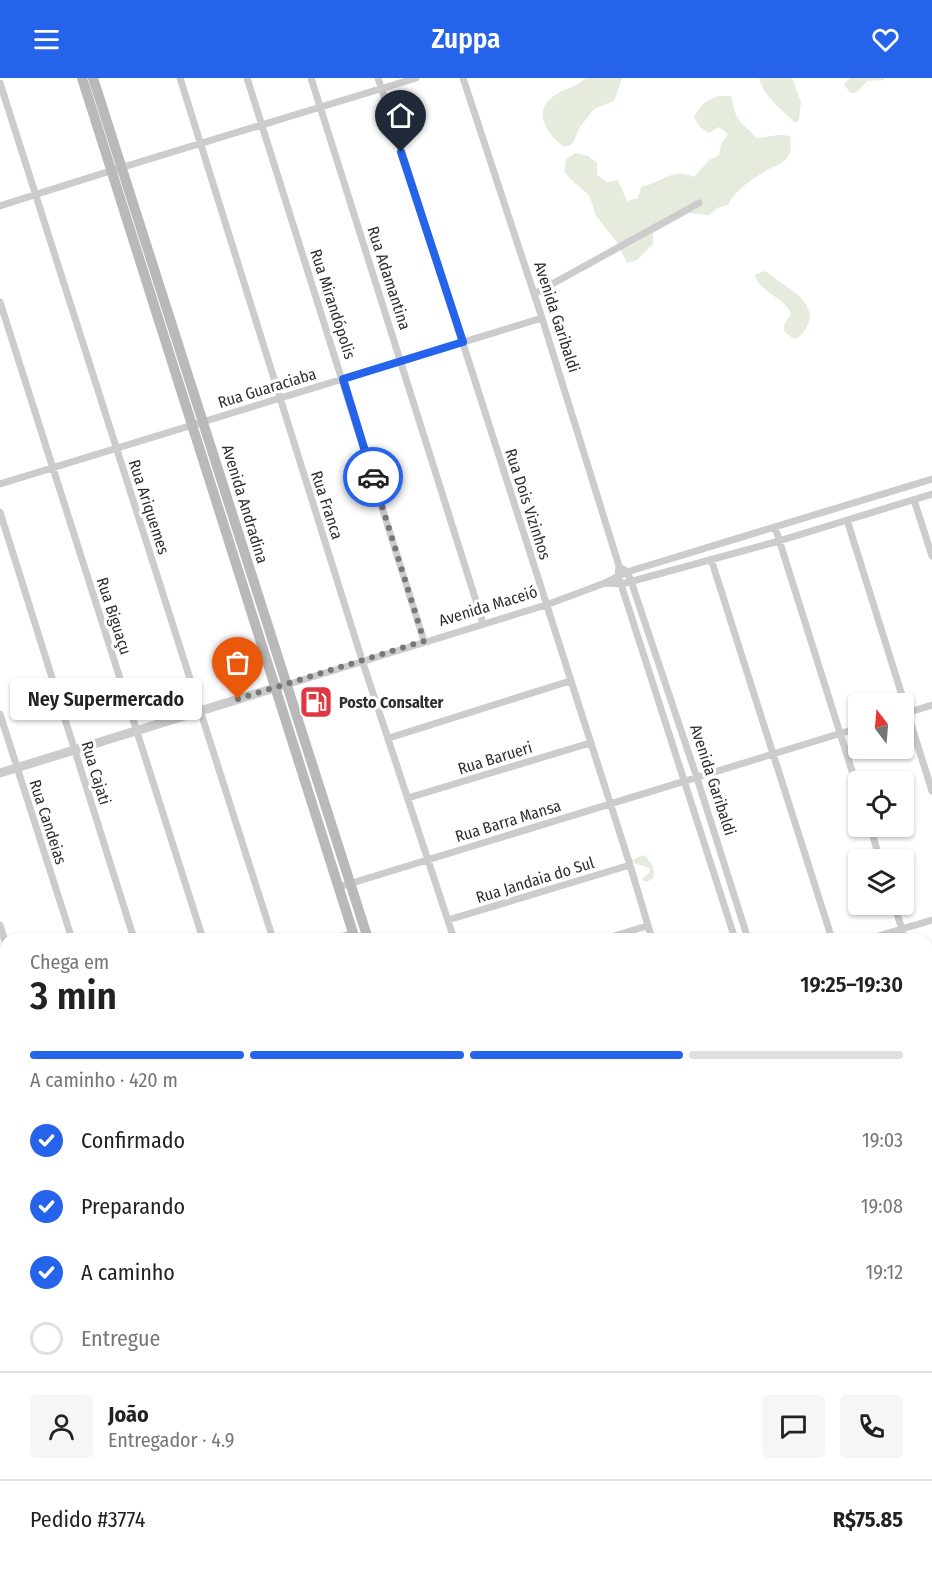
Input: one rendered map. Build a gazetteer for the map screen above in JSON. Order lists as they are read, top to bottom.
{
  "streets": {
    "main road": ["Avenida Andradina"],
    "street": [
      "Rua Adamantina",
      "Rua Mirandópolis",
      "Avenida Garibaldi",
      "Rua Guaraciaba",
      "Rua Dois Vizinhos",
      "Rua Franca",
      "Rua Ariquemes",
      "Avenida Maceió",
      "Rua Biguaçu",
      "Rua Barueri",
      "Rua Cajati",
      "Rua Barra Mansa",
      "Rua Candeias",
      "Rua Jandaia do Sul"
    ]
  },
  "crossings": [
    ["Rua Adamantina", "Rua Guaraciaba"],
    ["Rua Adamantina", "Avenida Maceió"],
    ["Rua Mirandópolis", "Rua Guaraciaba"],
    ["Rua Mirandópolis", "Avenida Maceió"],
    ["Avenida Garibaldi", "Rua Guaraciaba"],
    ["Avenida Garibaldi", "Avenida Maceió"],
    ["Avenida Garibaldi", "Rua Barra Mansa"],
    ["Rua Guaraciaba", "Avenida Andradina"],
    ["Rua Guaraciaba", "Rua Dois Vizinhos"],
    ["Rua Guaraciaba", "Rua Franca"],
    ["Rua Guaraciaba", "Rua Ariquemes"],
    ["Rua Guaraciaba", "Rua Biguaçu"],
    ["Avenida Andradina", "Avenida Maceió"],
    ["Avenida Andradina", "Rua Barra Mansa"],
    ["Rua Dois Vizinhos", "Avenida Maceió"],
    ["Rua Dois Vizinhos", "Rua Barueri"],
    ["Rua Dois Vizinhos", "Rua Barra Mansa"],
    ["Rua Dois Vizinhos", "Rua Jandaia do Sul"],
    ["Rua Franca", "Avenida Maceió"],
    ["Rua Franca", "Rua Barueri"],
    ["Rua Franca", "Rua Barra Mansa"],
    ["Rua Franca", "Rua Jandaia do Sul"],
    ["Rua Ariquemes", "Avenida Maceió"],
    ["Avenida Maceió", "Rua Biguaçu"],
    ["Avenida Maceió", "Rua Cajati"],
    ["Avenida Maceió", "Rua Candeias"]
  ],
  "places": {
    "other": ["Ney Supermercado"],
    "fuel station": ["Posto Consalter"]
  },
  "north": "top",
  "page": {
    "header": "Zuppa",
    "bubble": "Ney Supermercado",
    "heading": ["3 min", "Chega em", "19:25–19:30"],
    "panel": [
      "João",
      "Entregador · 4.9",
      "Pedido #3774",
      "R$75.85"
    ],
    "bar": "A caminho · 420 m",
    "list": [
      ["Confirmado", "19:03"],
      ["Preparando", "19:08"],
      ["A caminho", "19:12"],
      "Entregue"
    ]
  }
}
